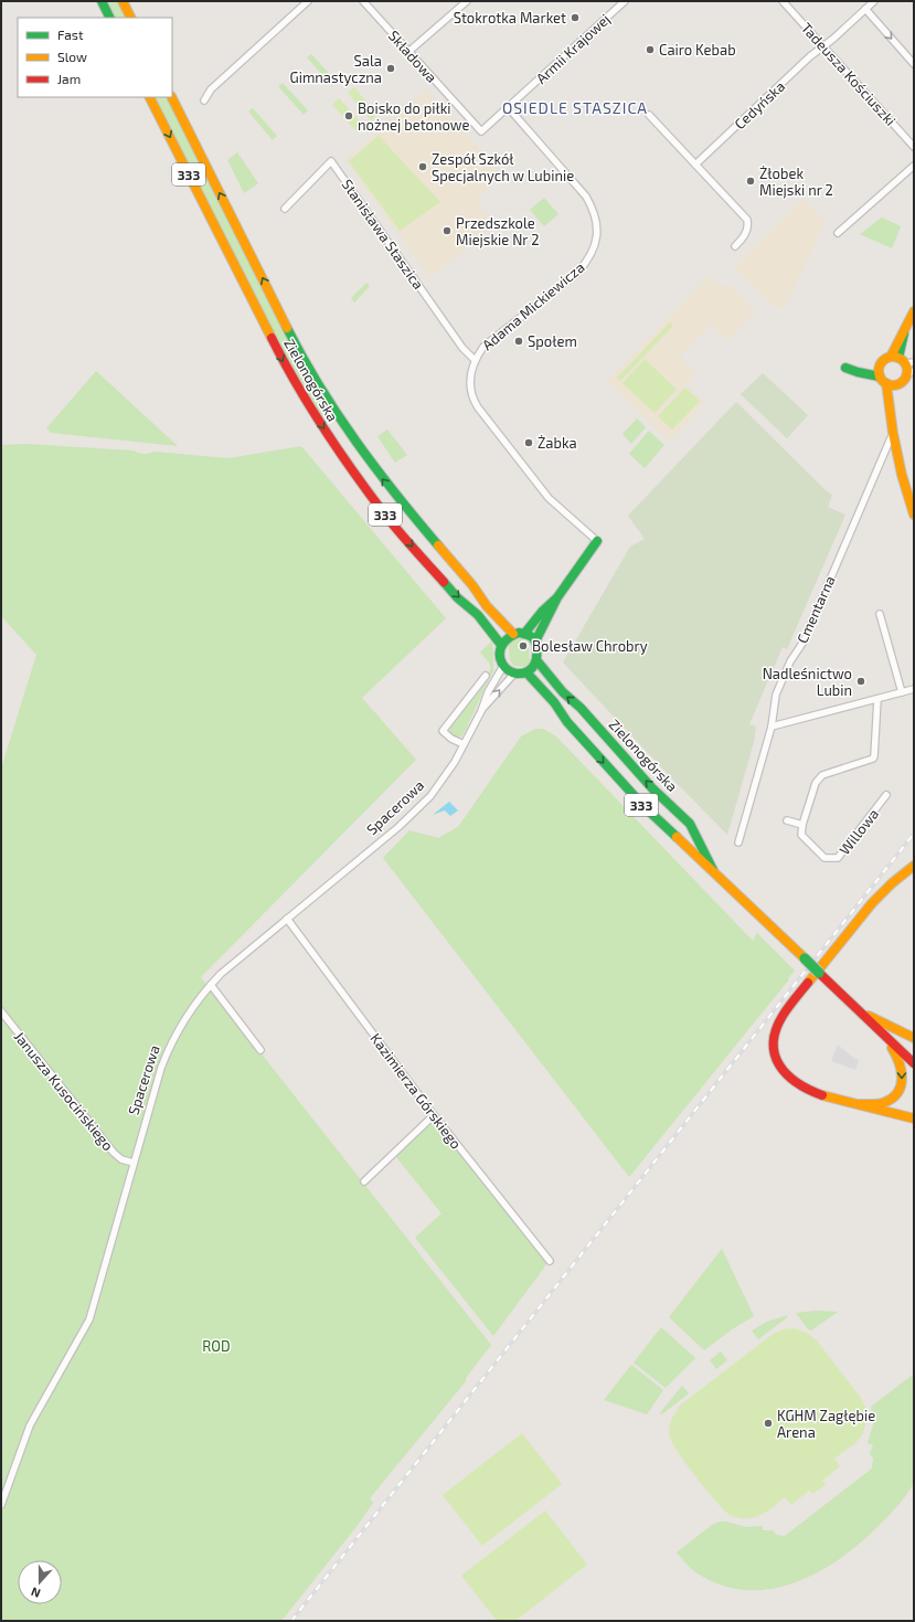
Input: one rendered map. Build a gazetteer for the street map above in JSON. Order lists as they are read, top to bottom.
{
  "streets": {
    "main road": ["333", "Zielonogórska"],
    "street": [
      "Armii Krajowej",
      "Składowa",
      "Tadeusza Kościuszki",
      "Cedyńska",
      "Stanisława Staszica",
      "Adama Mickiewicza",
      "Cmentarna",
      "Spacerowa",
      "Willowa",
      "Janusza Kusocińskiego",
      "Kazimierza Górskiego"
    ]
  },
  "crossings": [
    ["Armii Krajowej", "Składowa"],
    ["Armii Krajowej", "Adama Mickiewicza"],
    ["Tadeusza Kościuszki", "Cedyńska"],
    ["Stanisława Staszica", "Adama Mickiewicza"],
    ["Zielonogórska", "Spacerowa"],
    ["Spacerowa", "Janusza Kusocińskiego"],
    ["Spacerowa", "Kazimierza Górskiego"]
  ],
  "districts": ["OSIEDLE STASZICA"],
  "parks": ["ROD"],
  "places": [
    "Stokrotka Market",
    "Cairo Kebab",
    "Sala Gimnastyczna",
    "Boisko do piłki nożnej betonowe",
    "Zespół Szkół Specjalnych w Lubinie",
    "Żłobek Miejski nr 2",
    "Przedszkole Miejskie Nr 2",
    "Społem",
    "Żabka",
    "Bolesław Chrobry",
    "Nadleśnictwo Lubin",
    "KGHM Zagłębie Arena"
  ],
  "legend": ["Fast", "Slow", "Jam"],
  "north": "bottom"
}
